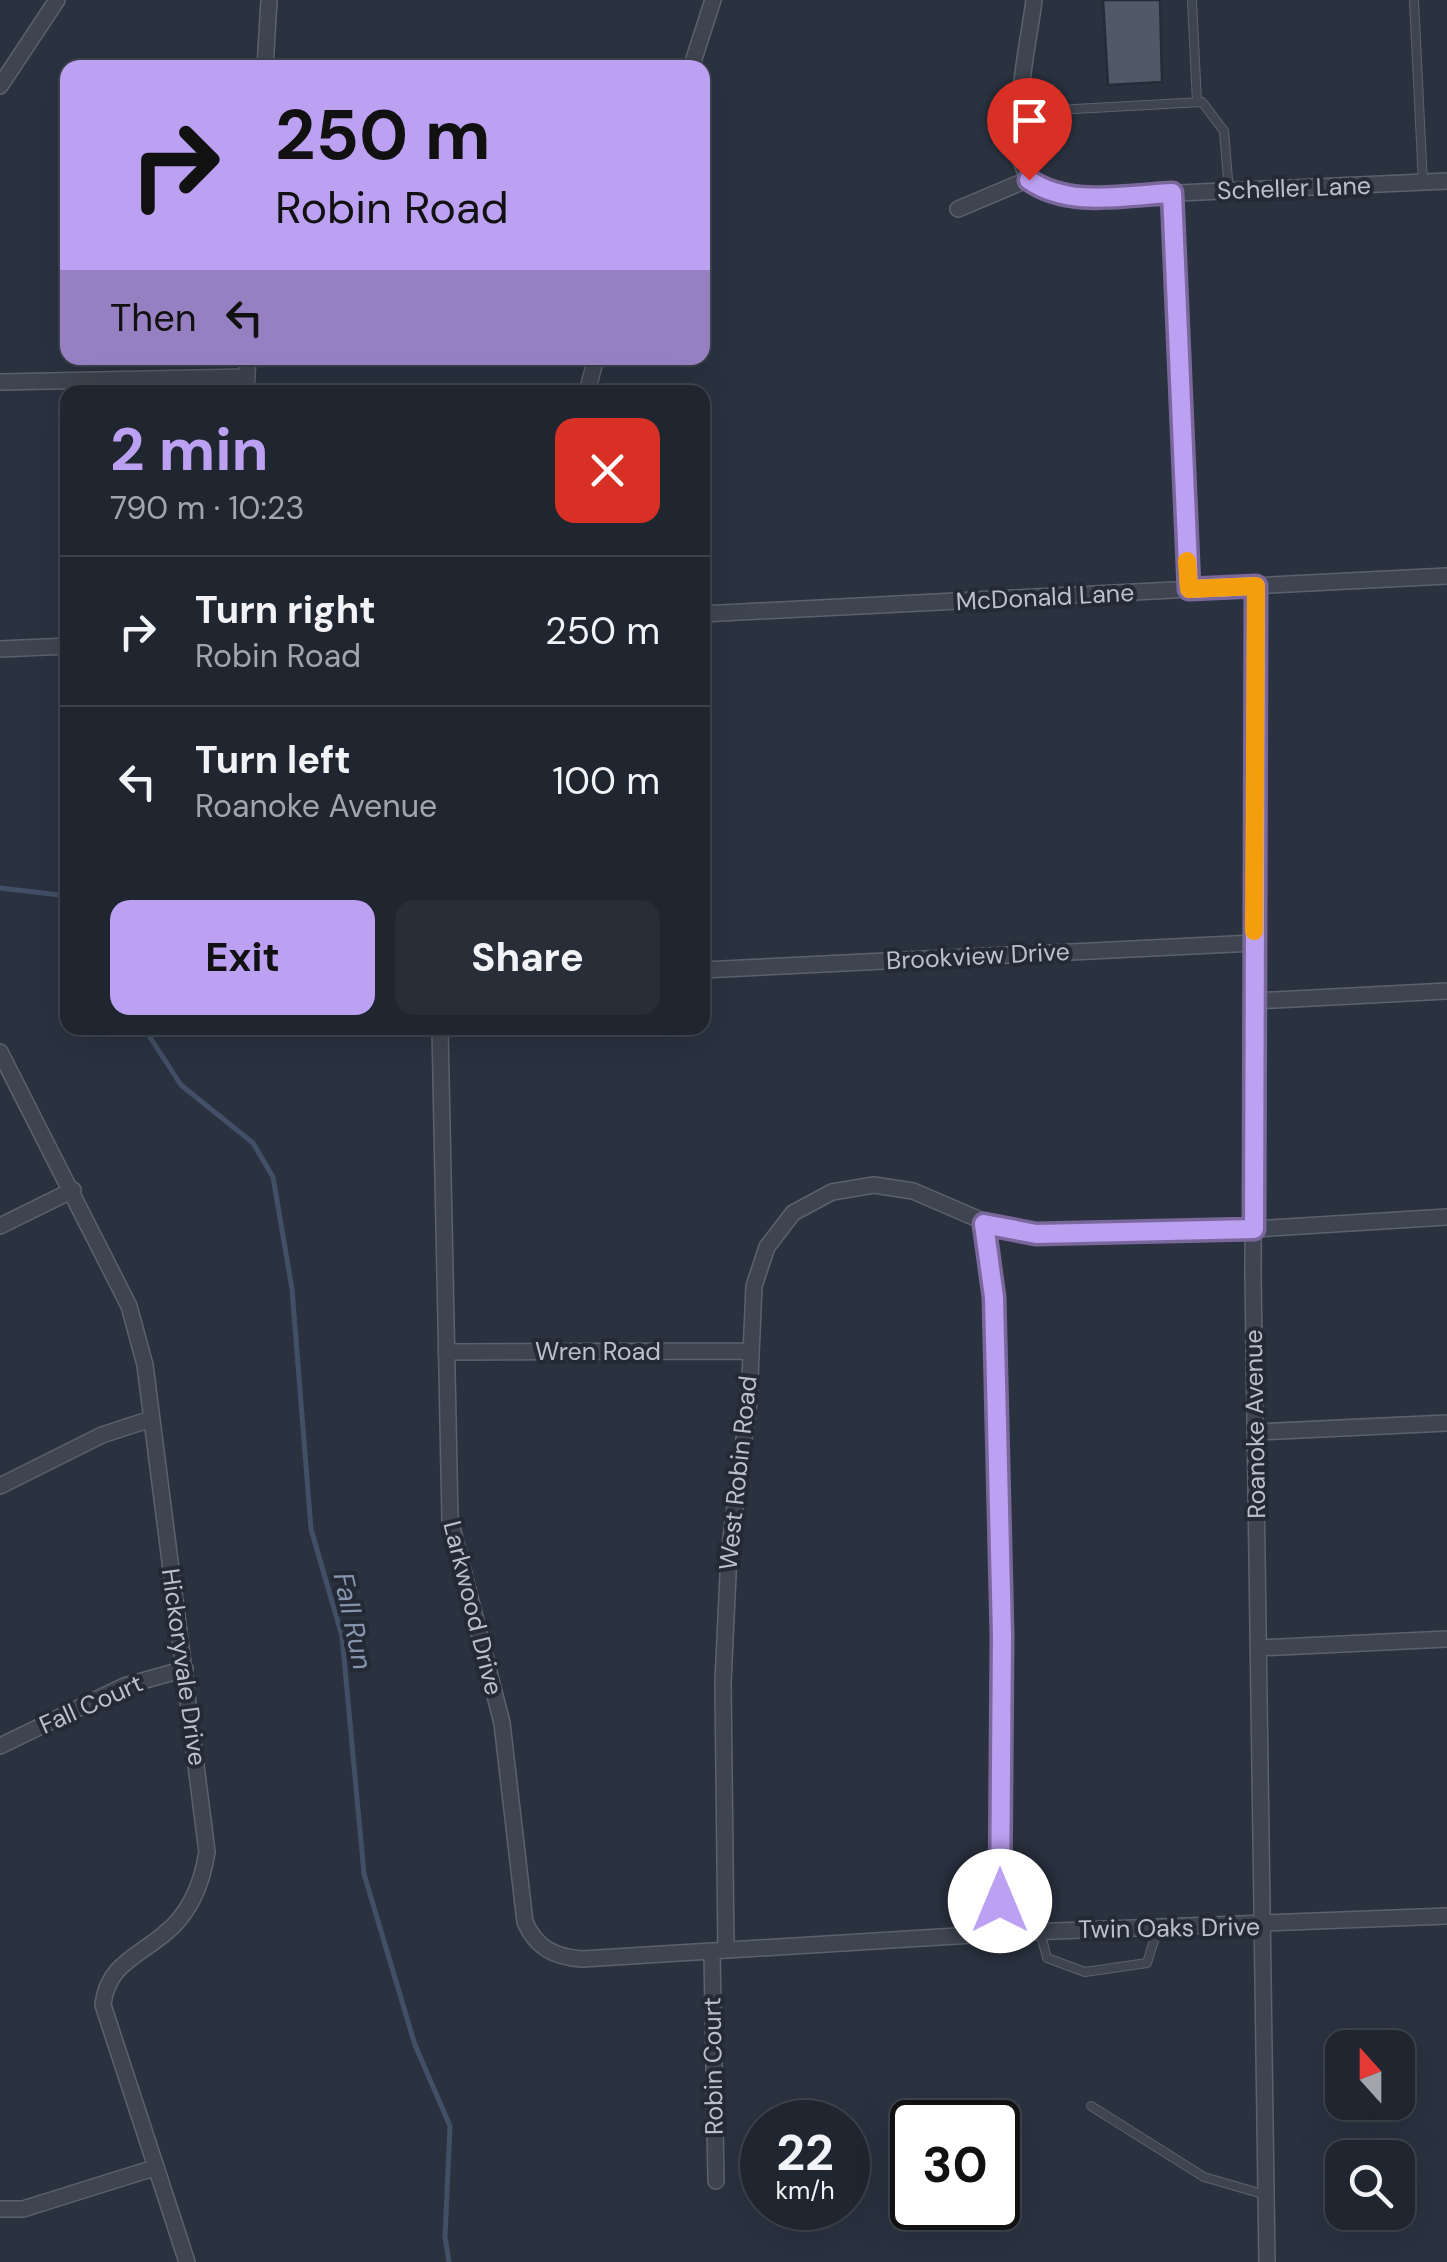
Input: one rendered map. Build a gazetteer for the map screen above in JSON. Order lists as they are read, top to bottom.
{
  "streets": {
    "street": [
      "Scheller Lane",
      "McDonald Lane",
      "Brookview Drive",
      "Wren Road",
      "Roanoke Avenue",
      "West Robin Road",
      "Larkwood Drive",
      "Hickoryvale Drive",
      "Fall Court",
      "Twin Oaks Drive",
      "Robin Court"
    ]
  },
  "crossings": [
    ["McDonald Lane", "Roanoke Avenue"],
    ["Brookview Drive", "Roanoke Avenue"],
    ["Wren Road", "West Robin Road"],
    ["Wren Road", "Larkwood Drive"],
    ["Roanoke Avenue", "West Robin Road"],
    ["Roanoke Avenue", "Twin Oaks Drive"],
    ["West Robin Road", "Larkwood Drive"],
    ["West Robin Road", "Twin Oaks Drive"],
    ["West Robin Road", "Robin Court"],
    ["Larkwood Drive", "Twin Oaks Drive"],
    ["Larkwood Drive", "Robin Court"],
    ["Hickoryvale Drive", "Fall Court"],
    ["Twin Oaks Drive", "Robin Court"]
  ],
  "water": ["Fall Run"],
  "north": "top",
  "page": {
    "turn": ["250 m", "Robin Road"],
    "then": "Then",
    "heading": ["2 min", "790 m · 10:23"],
    "list": [
      {
        "name": "Turn right",
        "note": "Robin Road",
        "value": "250 m"
      },
      {
        "name": "Turn left",
        "note": "Roanoke Avenue",
        "value": "100 m"
      }
    ],
    "buttons": ["Exit", "Share"],
    "speed": "22 km/h",
    "limit": "30"
  }
}
